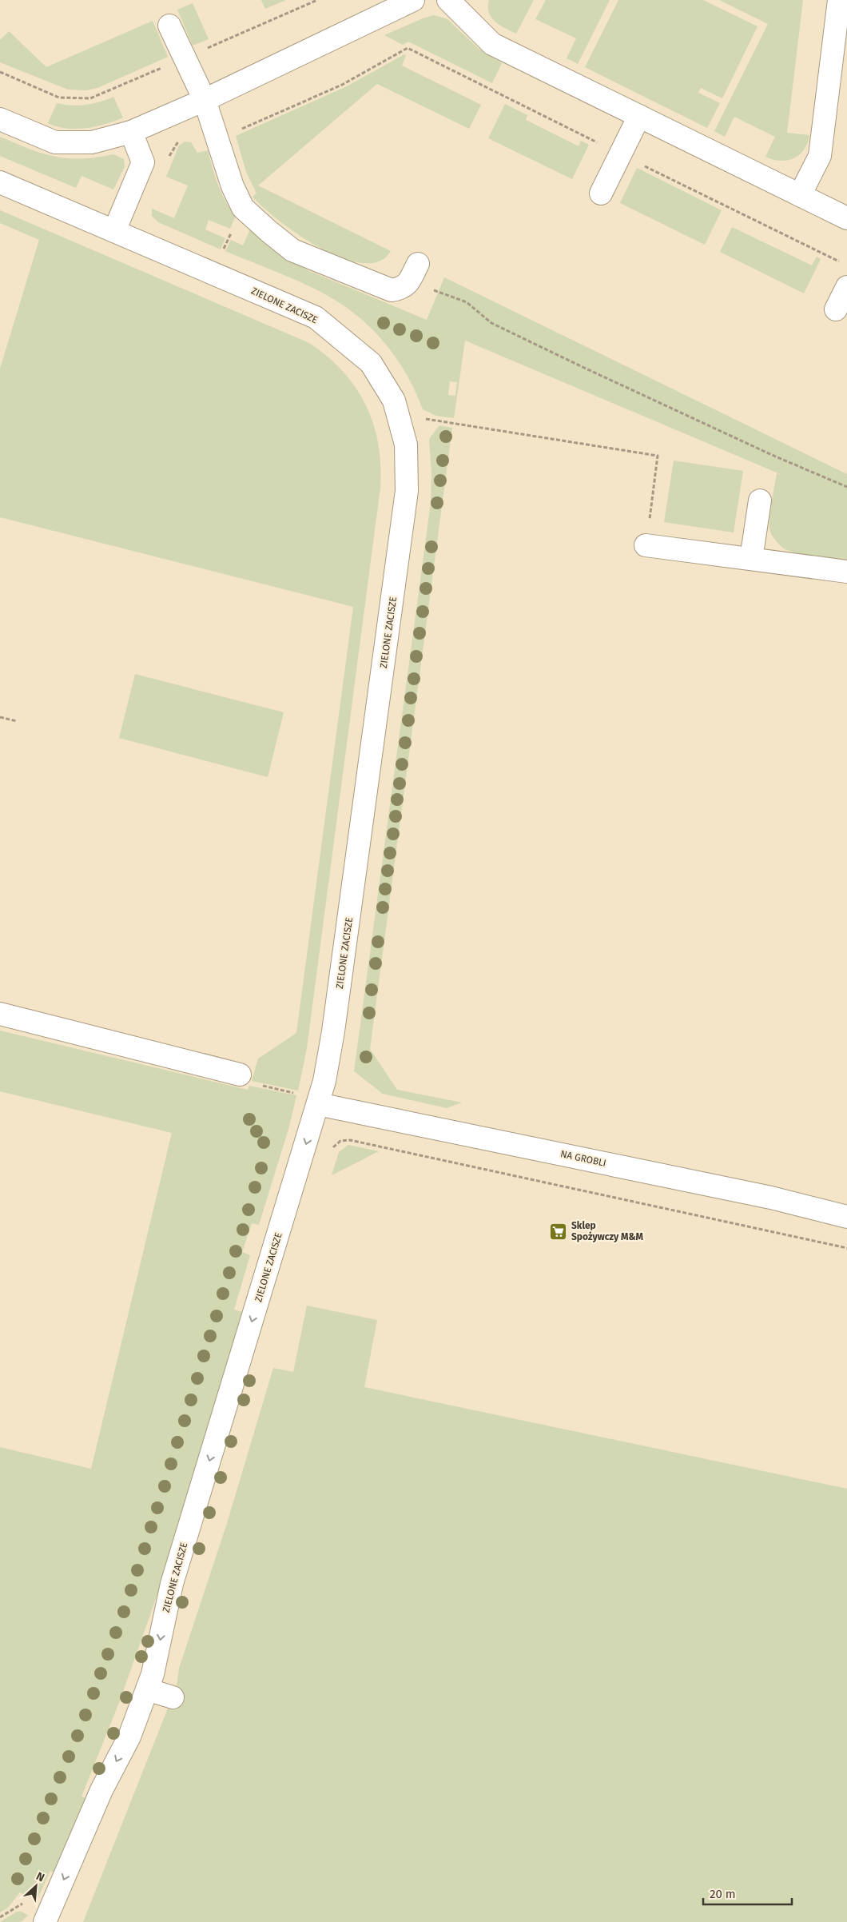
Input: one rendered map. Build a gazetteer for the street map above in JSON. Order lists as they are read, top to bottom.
{
  "streets": {
    "street": ["ZIELONE ZACISZE", "NA GROBLI"]
  },
  "crossings": [
    ["ZIELONE ZACISZE", "NA GROBLI"]
  ],
  "one_way": ["ZIELONE ZACISZE"],
  "places": {
    "supermarket": ["Sklep Spożywczy M&M"]
  },
  "scale_bar": "20 m",
  "north": "top right"
}
